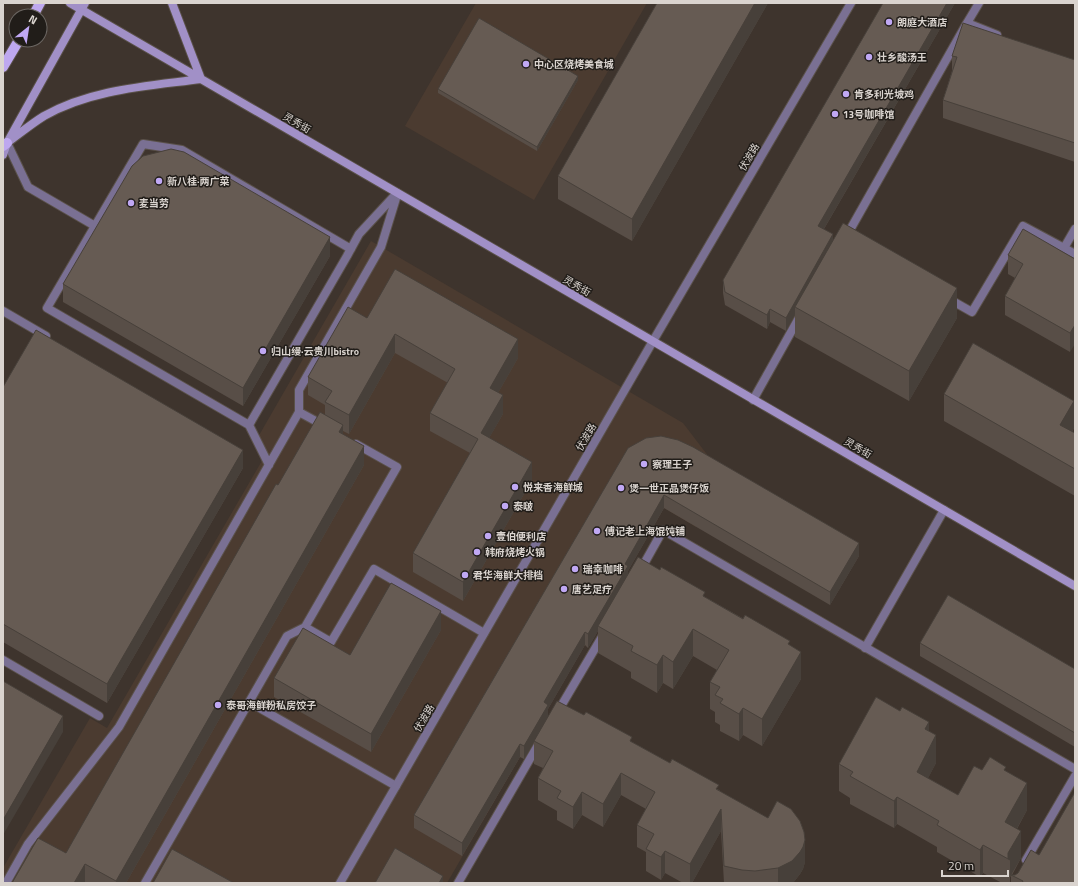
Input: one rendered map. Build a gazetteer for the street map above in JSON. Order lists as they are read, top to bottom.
{
  "streets": {
    "main road": ["灵秀街"],
    "street": ["伏波路"]
  },
  "crossings": [
    ["灵秀街", "伏波路"]
  ],
  "places": [
    "朗庭大酒店",
    "壮乡酸汤王",
    "中心区烧烤美食城",
    "肯多利光坡鸡",
    "13号咖啡馆",
    "新八桂·两广菜",
    "麦当劳",
    "归山缦·云贵川bistro",
    "察理王子",
    "悦来香海鲜城",
    "煲一世正品煲仔饭",
    "泰啵",
    "傅记老上海馄饨铺",
    "壹伯便利店",
    "韩府烧烤火锅",
    "瑞幸咖啡",
    "君华海鲜大排档",
    "唐艺足疗",
    "泰哥海鲜粉私房饺子"
  ],
  "scale_bar": "20 m",
  "north": "top right"
}
